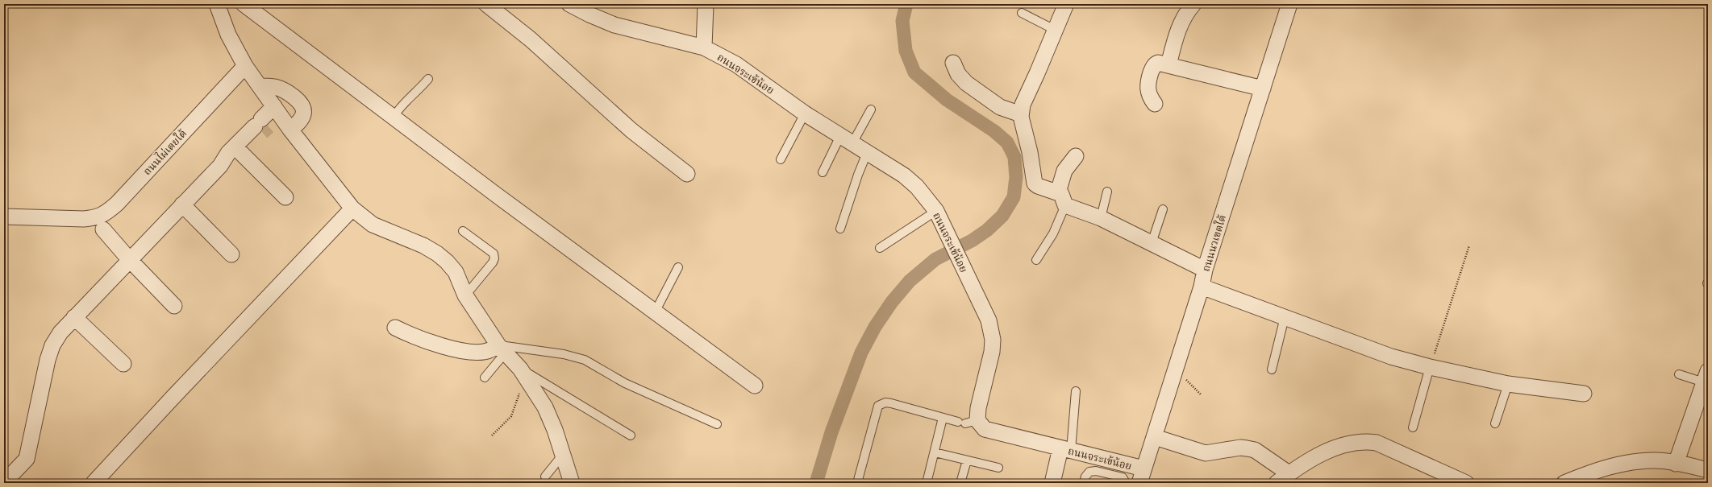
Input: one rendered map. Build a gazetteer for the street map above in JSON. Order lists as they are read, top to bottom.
{
  "streets": {
    "street": ["ถนนจระเข้น้อย", "ถนนไผ่เตยใต้", "ถนนนวเขตใต้"]
  },
  "crossings": [
    ["ถนนจระเข้น้อย", "ถนนนวเขตใต้"]
  ]
}
